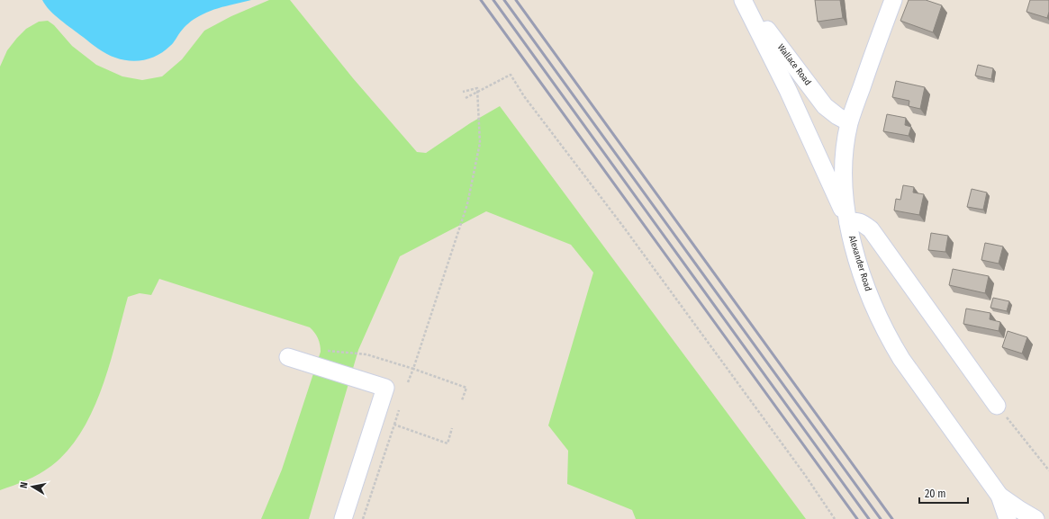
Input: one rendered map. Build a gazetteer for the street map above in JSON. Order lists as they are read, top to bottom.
{
  "streets": {
    "street": ["Wallace Road", "Alexander Road"]
  },
  "crossings": [
    ["Wallace Road", "Alexander Road"]
  ],
  "scale_bar": "20 m",
  "north": "left"
}
